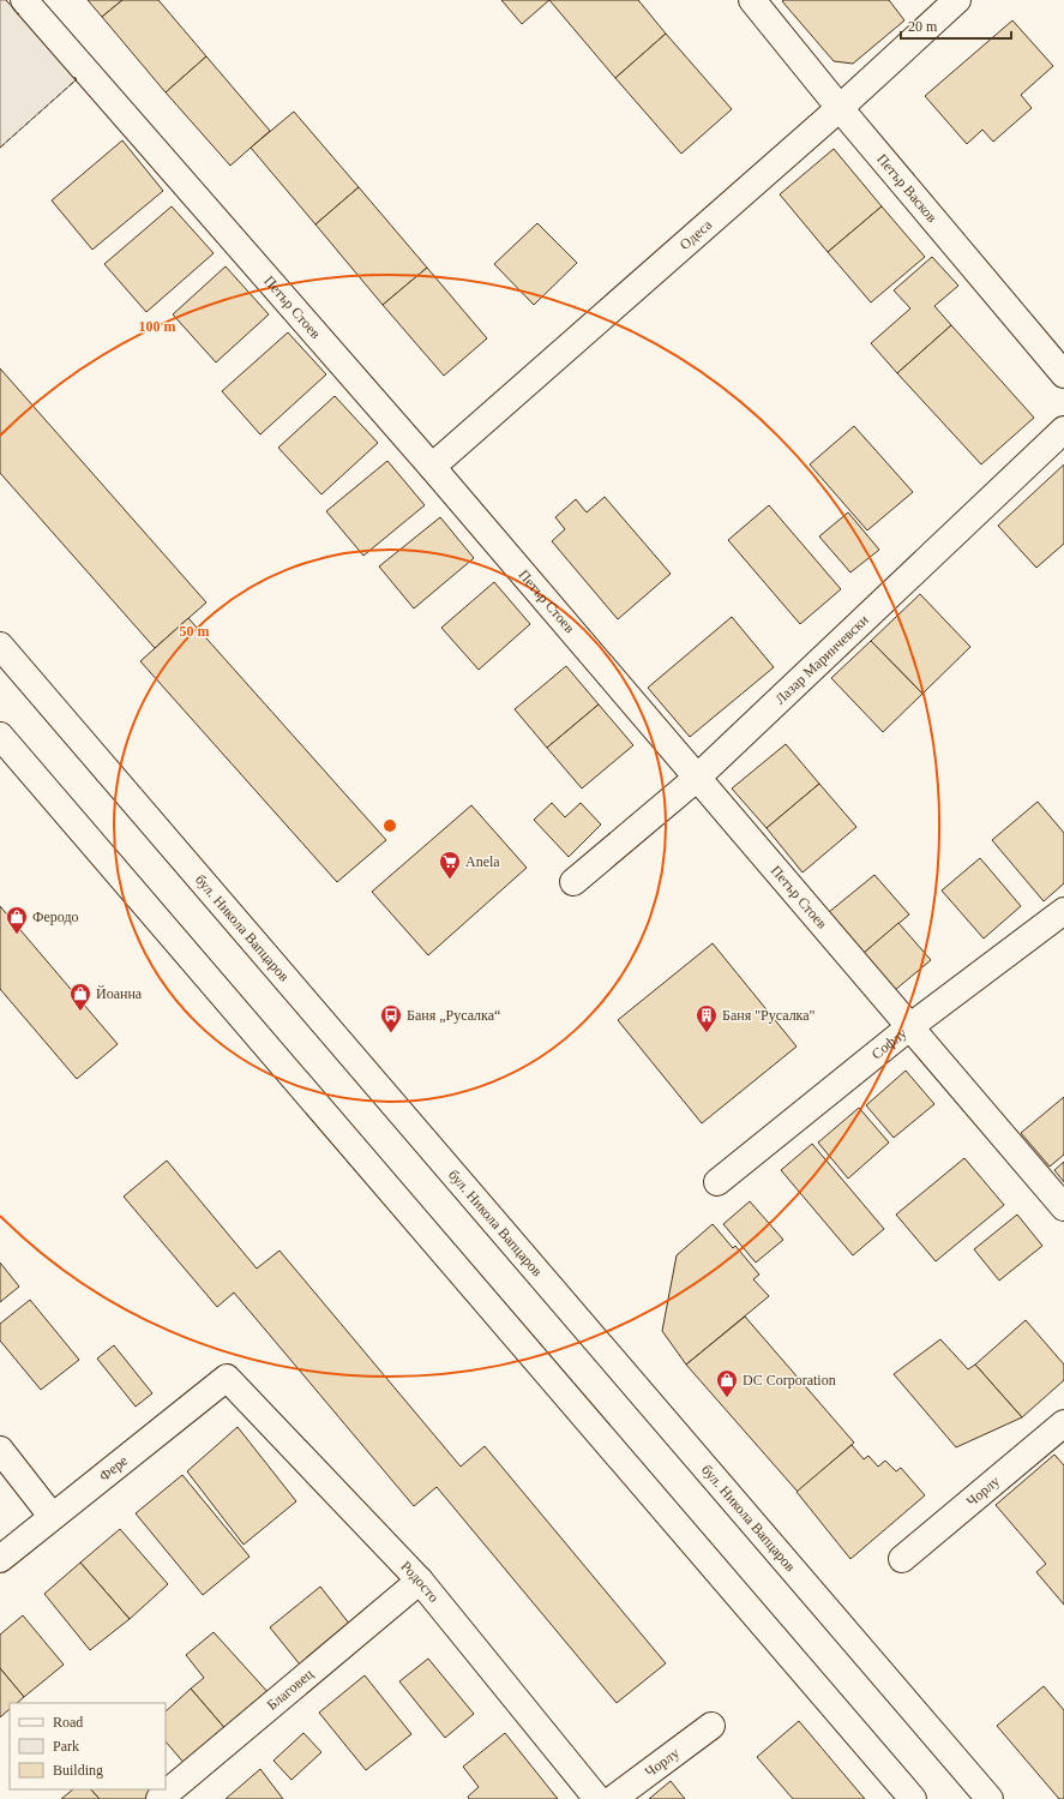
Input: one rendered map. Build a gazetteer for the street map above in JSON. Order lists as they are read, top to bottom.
{
  "streets": {
    "street": [
      "Петър Васков",
      "Одеса",
      "Петър Стоев",
      "Лазар Маринчевски",
      "бул. Никола Вапцаров",
      "Софлу",
      "Фере",
      "Чорлу",
      "Родосто",
      "Благовец"
    ]
  },
  "crossings": [
    ["Петър Васков", "Одеса"],
    ["Одеса", "Петър Стоев"],
    ["Петър Стоев", "Лазар Маринчевски"],
    ["Петър Стоев", "Софлу"],
    ["Фере", "Родосто"],
    ["Родосто", "Благовец"]
  ],
  "places": {
    "supermarket": ["Anela"],
    "shop": ["Феродо", "Йоанна", "DC Corporation"],
    "bus stop": ["Баня „Русалка“"],
    "building": ["Баня \"Русалка\""]
  },
  "legend": ["Road", "Park", "Building"],
  "scale_bar": "20 m",
  "rings": ["100 m", "50 m"]
}
